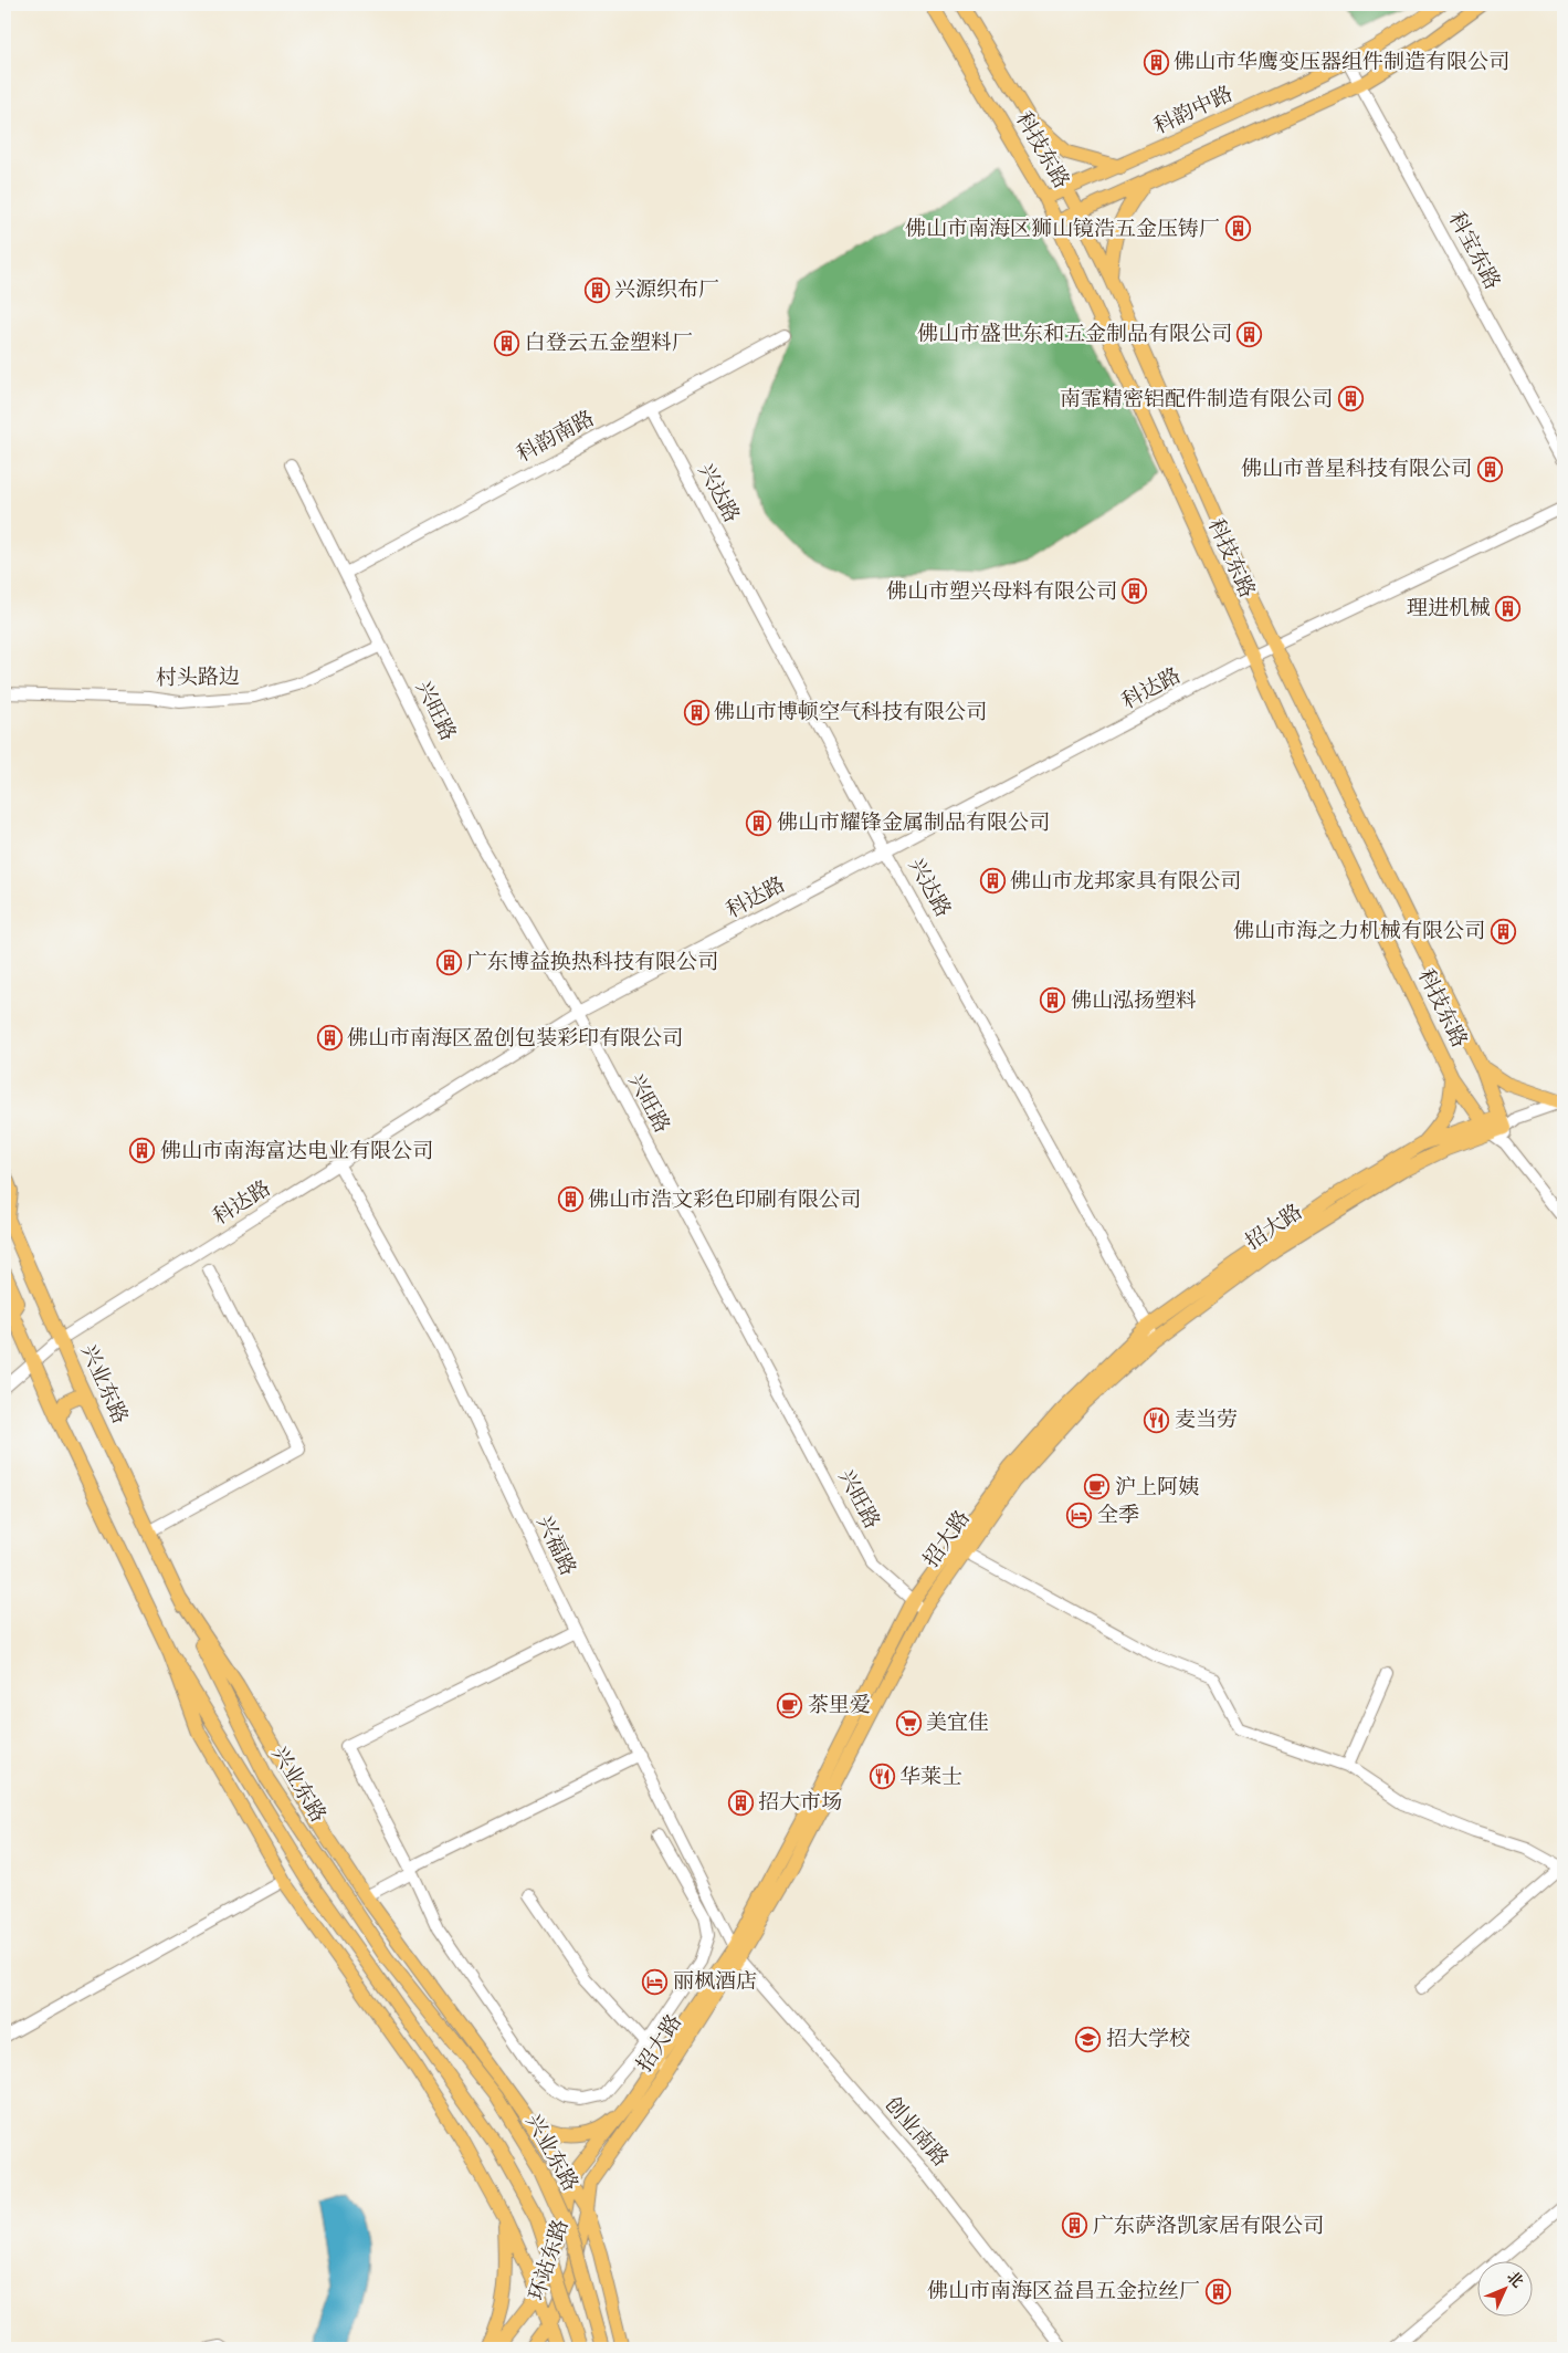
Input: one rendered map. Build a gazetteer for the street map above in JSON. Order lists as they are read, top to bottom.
{
  "streets": {
    "main road": [
      "科韵中路",
      "科技东路",
      "招大路",
      "兴业东路",
      "环站东路"
    ],
    "street": [
      "科宝东路",
      "科韵南路",
      "兴达路",
      "村头路边",
      "科达路",
      "兴旺路",
      "兴福路",
      "创业南路"
    ]
  },
  "crossings": [
    ["科韵中路", "科技东路"],
    ["科韵中路", "科宝东路"],
    ["科技东路", "科达路"],
    ["科技东路", "招大路"],
    ["科韵南路", "兴达路"],
    ["科韵南路", "兴旺路"],
    ["兴达路", "科达路"],
    ["兴达路", "招大路"],
    ["村头路边", "兴旺路"],
    ["科达路", "兴旺路"],
    ["科达路", "兴业东路"],
    ["科达路", "兴福路"],
    ["兴旺路", "招大路"],
    ["招大路", "兴福路"],
    ["招大路", "创业南路"],
    ["招大路", "环站东路"],
    ["兴福路", "创业南路"]
  ],
  "places": {
    "building": [
      "佛山市华鹰变压器组件制造有限公司",
      "佛山市南海区狮山镜浩五金压铸厂",
      "兴源织布厂",
      "佛山市盛世东和五金制品有限公司",
      "白登云五金塑料厂",
      "南霏精密铝配件制造有限公司",
      "佛山市普星科技有限公司",
      "佛山市塑兴母料有限公司",
      "理进机械",
      "佛山市博顿空气科技有限公司",
      "佛山市耀锋金属制品有限公司",
      "佛山市龙邦家具有限公司",
      "佛山市海之力机械有限公司",
      "广东博益换热科技有限公司",
      "佛山泓扬塑料",
      "佛山市南海区盈创包装彩印有限公司",
      "佛山市南海富达电业有限公司",
      "佛山市浩文彩色印刷有限公司",
      "招大市场",
      "广东萨洛凯家居有限公司",
      "佛山市南海区益昌五金拉丝厂"
    ],
    "restaurant": ["麦当劳", "华莱士"],
    "cafe": ["沪上阿姨", "茶里爱"],
    "hotel": ["全季", "丽枫酒店"],
    "supermarket": ["美宜佳"],
    "school or university": ["招大学校"]
  },
  "north": "top right"
}
